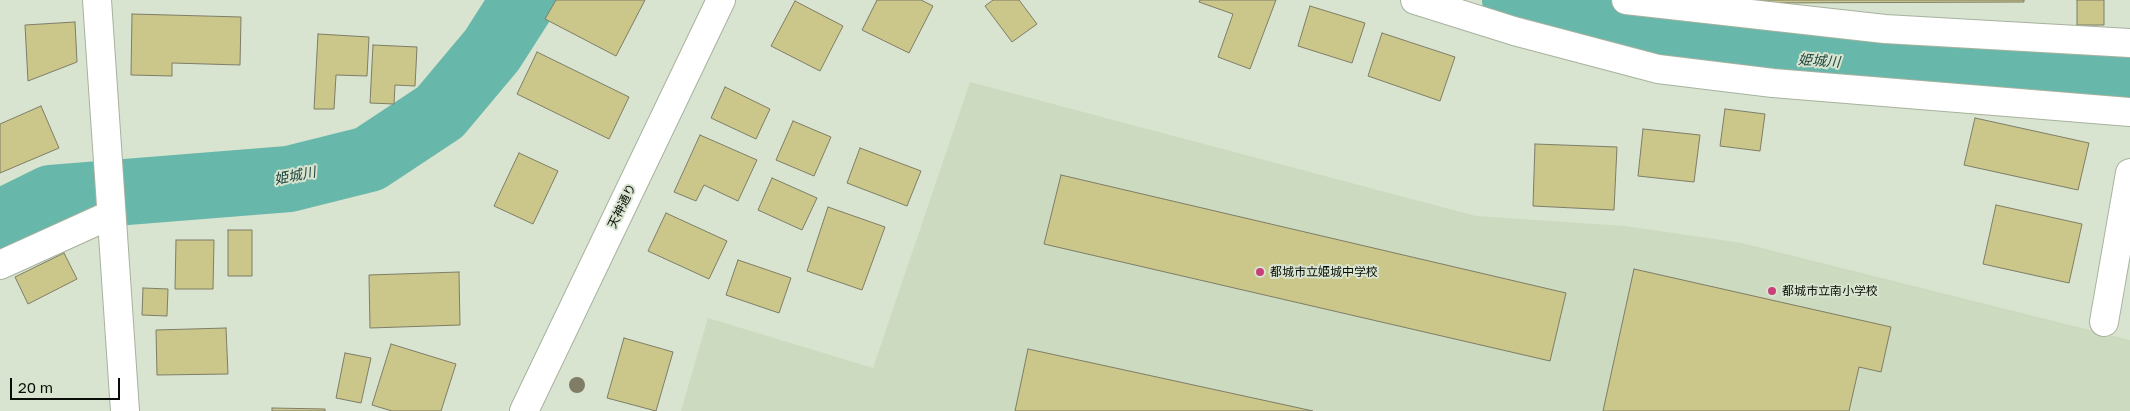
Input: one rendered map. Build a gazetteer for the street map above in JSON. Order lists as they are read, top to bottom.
{
  "streets": {
    "street": ["天神通り"]
  },
  "water": ["姫城川"],
  "places": ["都城市立姫城中学校", "都城市立南小学校"],
  "scale_bar": "20 m"
}
